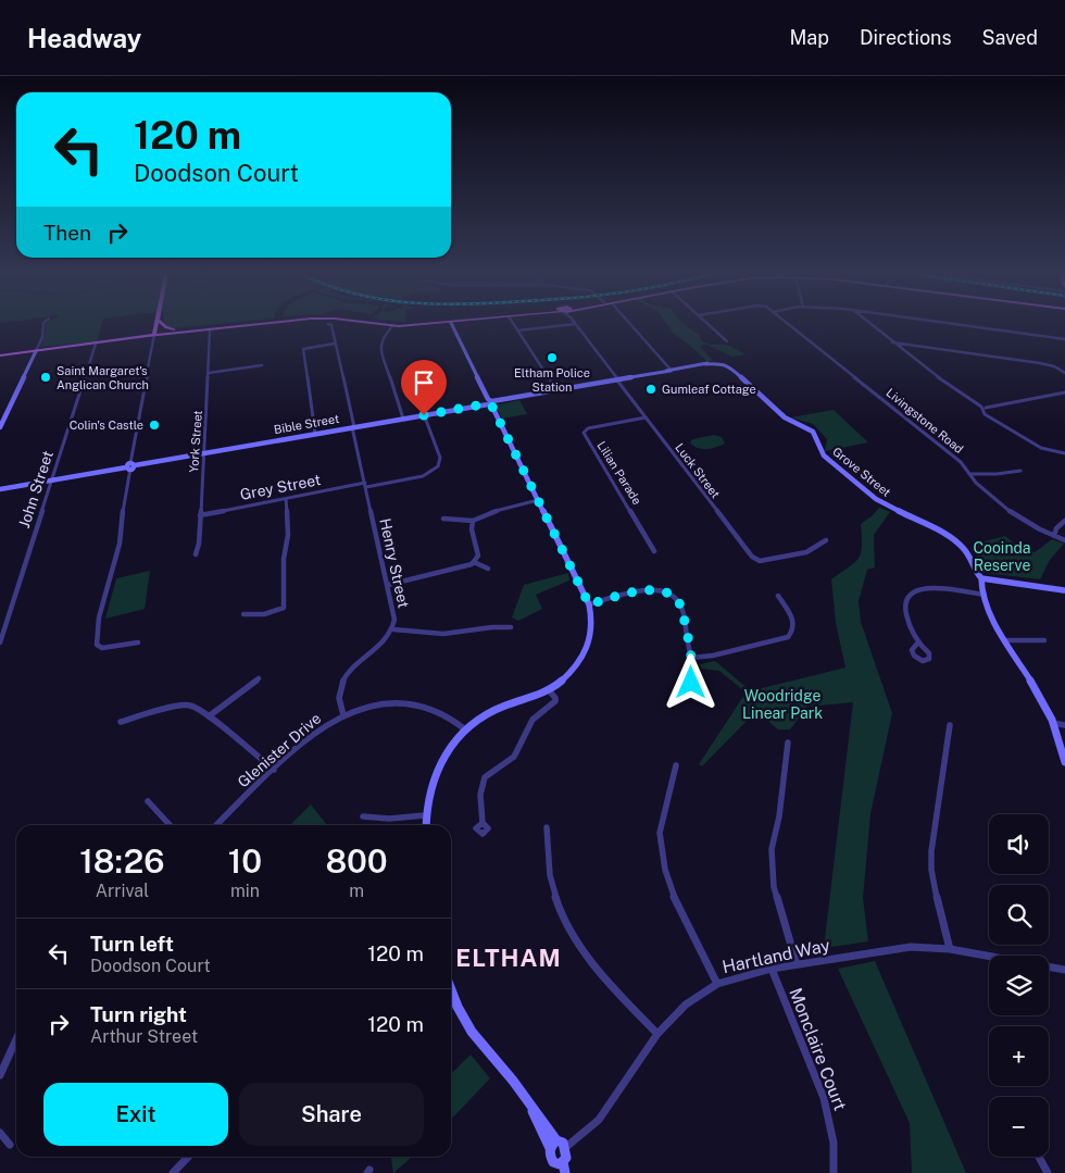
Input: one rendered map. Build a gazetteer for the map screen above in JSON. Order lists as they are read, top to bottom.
{
  "streets": {
    "street": [
      "Livingstone Road",
      "Bible Street",
      "York Street",
      "Luck Street",
      "Grove Street",
      "Lilian Parade",
      "Grey Street",
      "John Street",
      "Henry Street",
      "Glenister Drive",
      "Hartland Way",
      "Monclaire Court"
    ]
  },
  "crossings": [
    ["Bible Street", "York Street"],
    ["Bible Street", "Luck Street"],
    ["Bible Street", "Grove Street"],
    ["Bible Street", "Grey Street"],
    ["Bible Street", "John Street"],
    ["Bible Street", "Henry Street"],
    ["York Street", "Grey Street"],
    ["Luck Street", "Lilian Parade"],
    ["Grey Street", "Henry Street"],
    ["Henry Street", "Glenister Drive"],
    ["Hartland Way", "Monclaire Court"]
  ],
  "districts": ["ELTHAM"],
  "parks": ["Cooinda Reserve", "Woodridge Linear Park"],
  "places": [
    "Eltham Police Station",
    "Saint Margaret's Anglican Church",
    "Gumleaf Cottage",
    "Colin's Castle"
  ],
  "page": {
    "header": "Headway",
    "nav": ["Map", "Directions", "Saved"],
    "turn": ["120 m", "Doodson Court"],
    "then": "Then",
    "map_buttons": ["+", "−"],
    "eta": [
      "18:26",
      "Arrival",
      "10",
      "min",
      "800",
      "m"
    ],
    "list": [
      {
        "name": "Turn left",
        "note": "Doodson Court",
        "value": "120 m"
      },
      {
        "name": "Turn right",
        "note": "Arthur Street",
        "value": "120 m"
      }
    ],
    "buttons": ["Exit", "Share"]
  }
}
